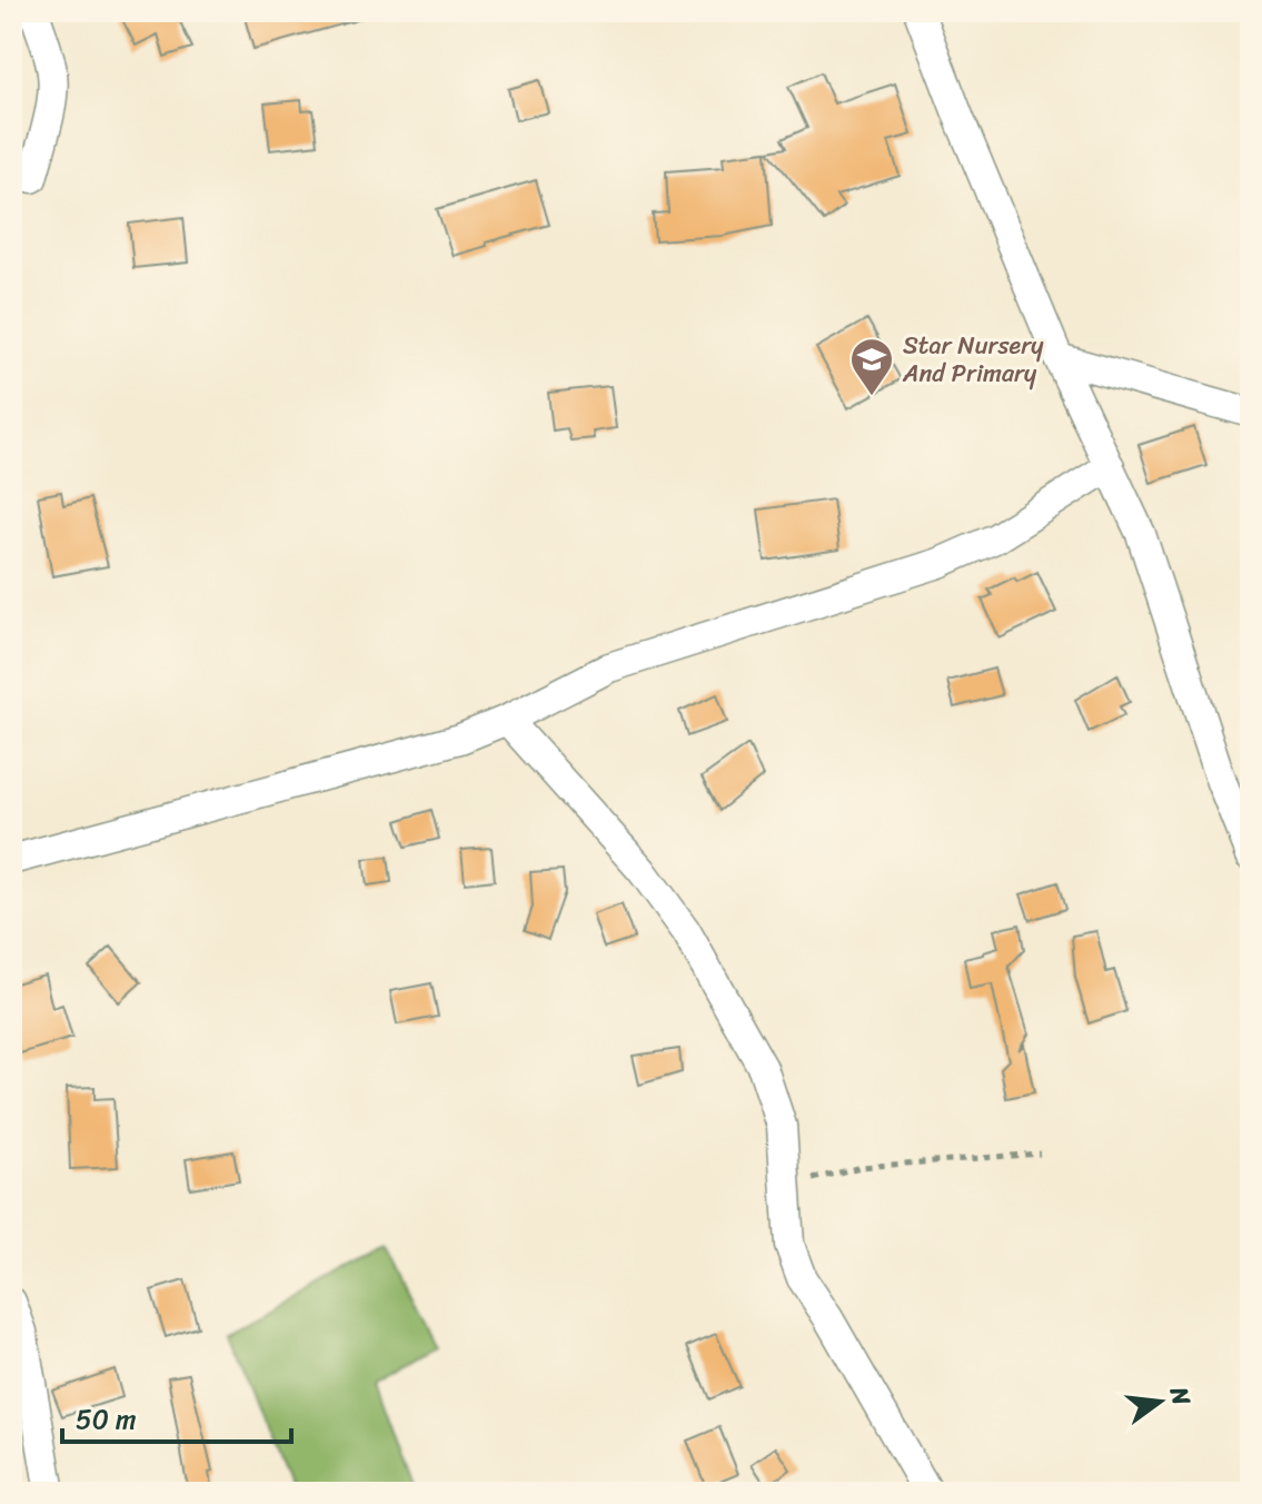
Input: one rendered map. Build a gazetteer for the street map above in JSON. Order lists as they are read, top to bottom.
{
  "places": {
    "school or university": ["Star Nursery And Primary"]
  },
  "scale_bar": "50 m",
  "north": "right"
}
